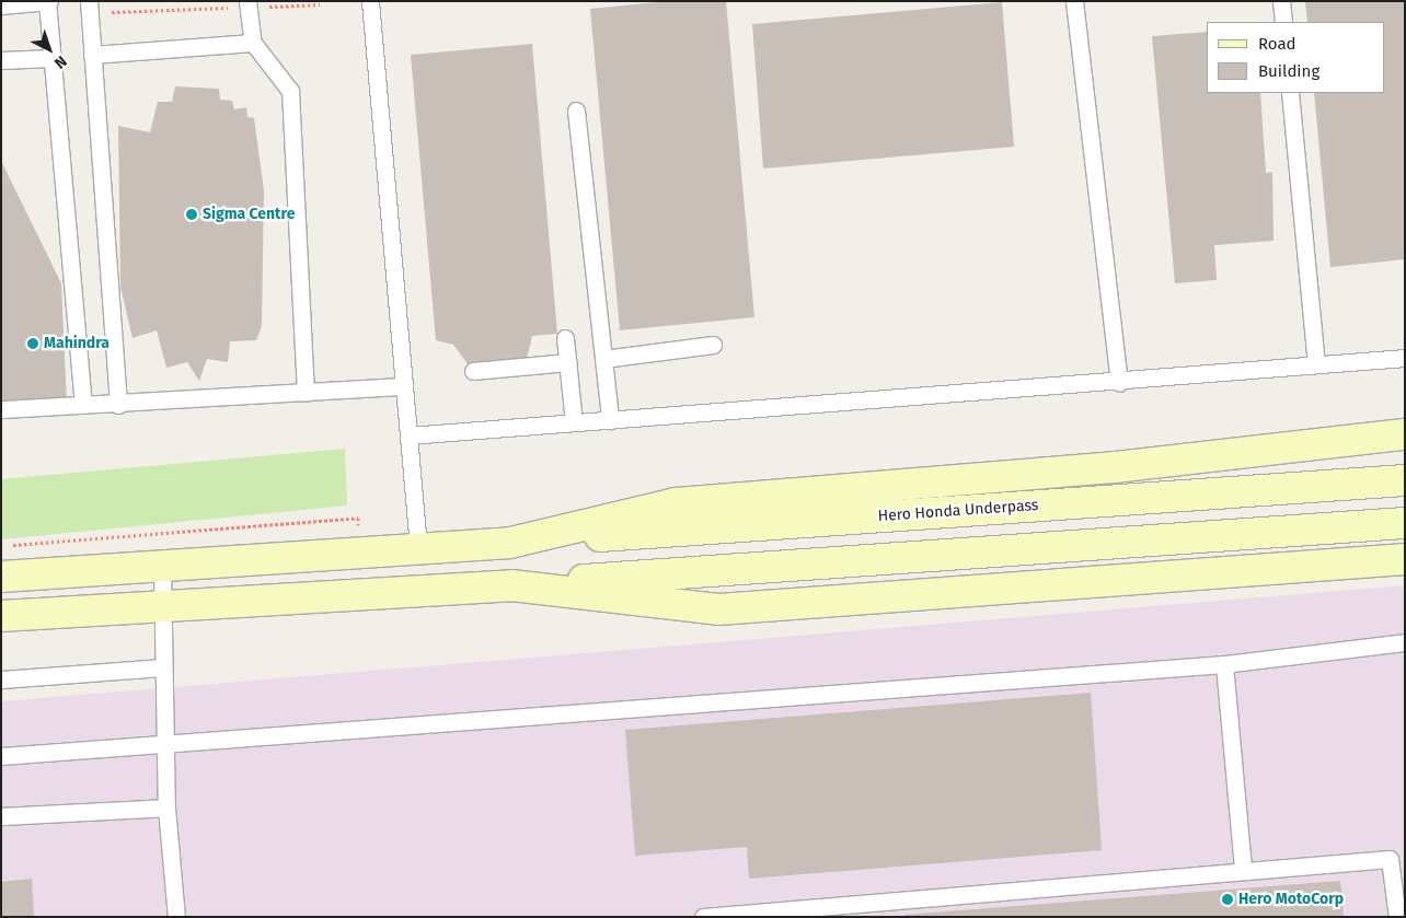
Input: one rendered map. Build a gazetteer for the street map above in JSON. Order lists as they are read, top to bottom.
{
  "streets": {
    "main road": ["Hero Honda Underpass"]
  },
  "places": ["Sigma Centre", "Mahindra", "Hero MotoCorp"],
  "legend": ["Road", "Building"],
  "north": "bottom right"
}
